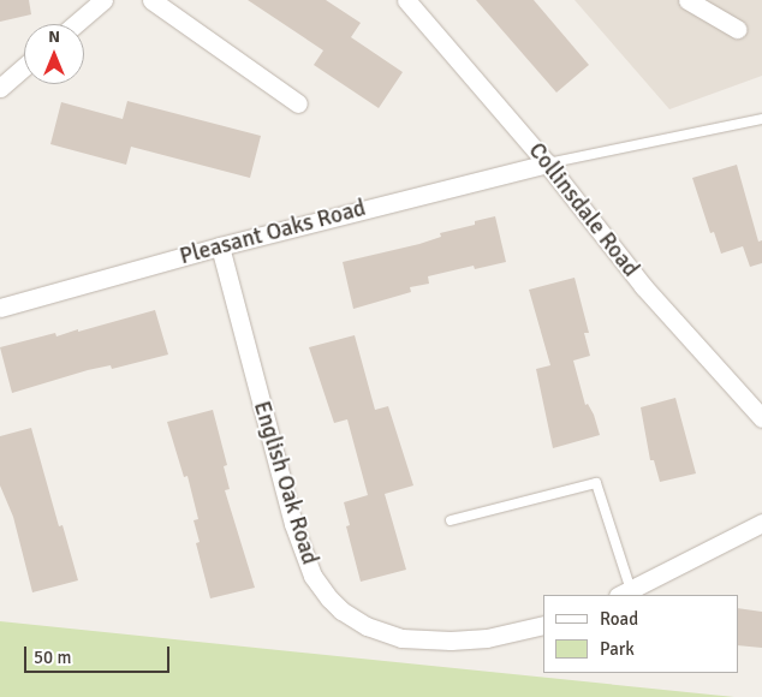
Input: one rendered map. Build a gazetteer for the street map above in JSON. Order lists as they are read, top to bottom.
{
  "streets": {
    "street": ["Collinsdale Road", "Pleasant Oaks Road", "English Oak Road"]
  },
  "crossings": [
    ["Collinsdale Road", "Pleasant Oaks Road"],
    ["Pleasant Oaks Road", "English Oak Road"]
  ],
  "legend": ["Road", "Park"],
  "scale_bar": "50 m",
  "north": "top"
}
